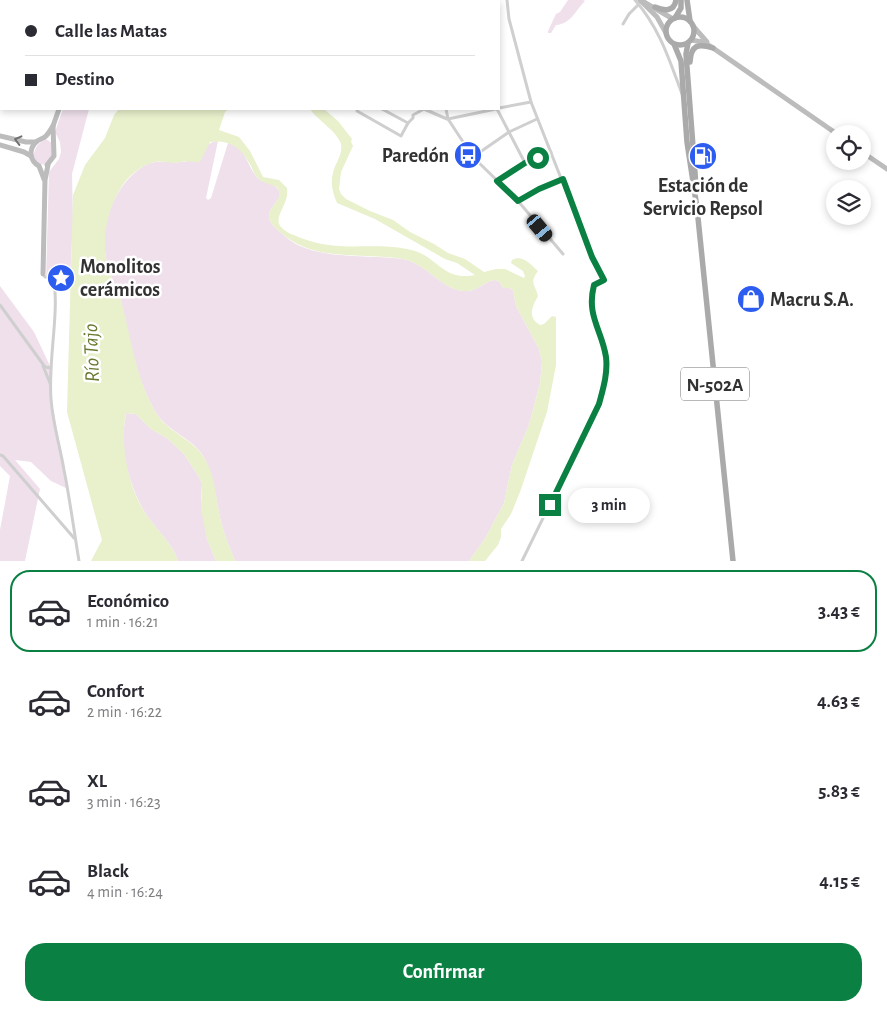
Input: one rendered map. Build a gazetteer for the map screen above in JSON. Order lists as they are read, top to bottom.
{
  "streets": {
    "main road": ["N-502A"]
  },
  "water": ["Río Tajo"],
  "places": {
    "bus stop": ["Paredón"],
    "fuel station": ["Estación de Servicio Repsol"],
    "place": ["Monolitos cerámicos"],
    "shop": ["Macru S.A."]
  },
  "page": {
    "banner": ["Calle las Matas", "Destino"],
    "bubble": "3 min",
    "list": [
      {
        "name": "Económico",
        "note": "1 min · 16:21",
        "value": "3.43 €"
      },
      {
        "name": "Confort",
        "note": "2 min · 16:22",
        "value": "4.63 €"
      },
      {
        "name": "XL",
        "note": "3 min · 16:23",
        "value": "5.83 €"
      },
      {
        "name": "Black",
        "note": "4 min · 16:24",
        "value": "4.15 €"
      }
    ],
    "buttons": "Confirmar"
  }
}
